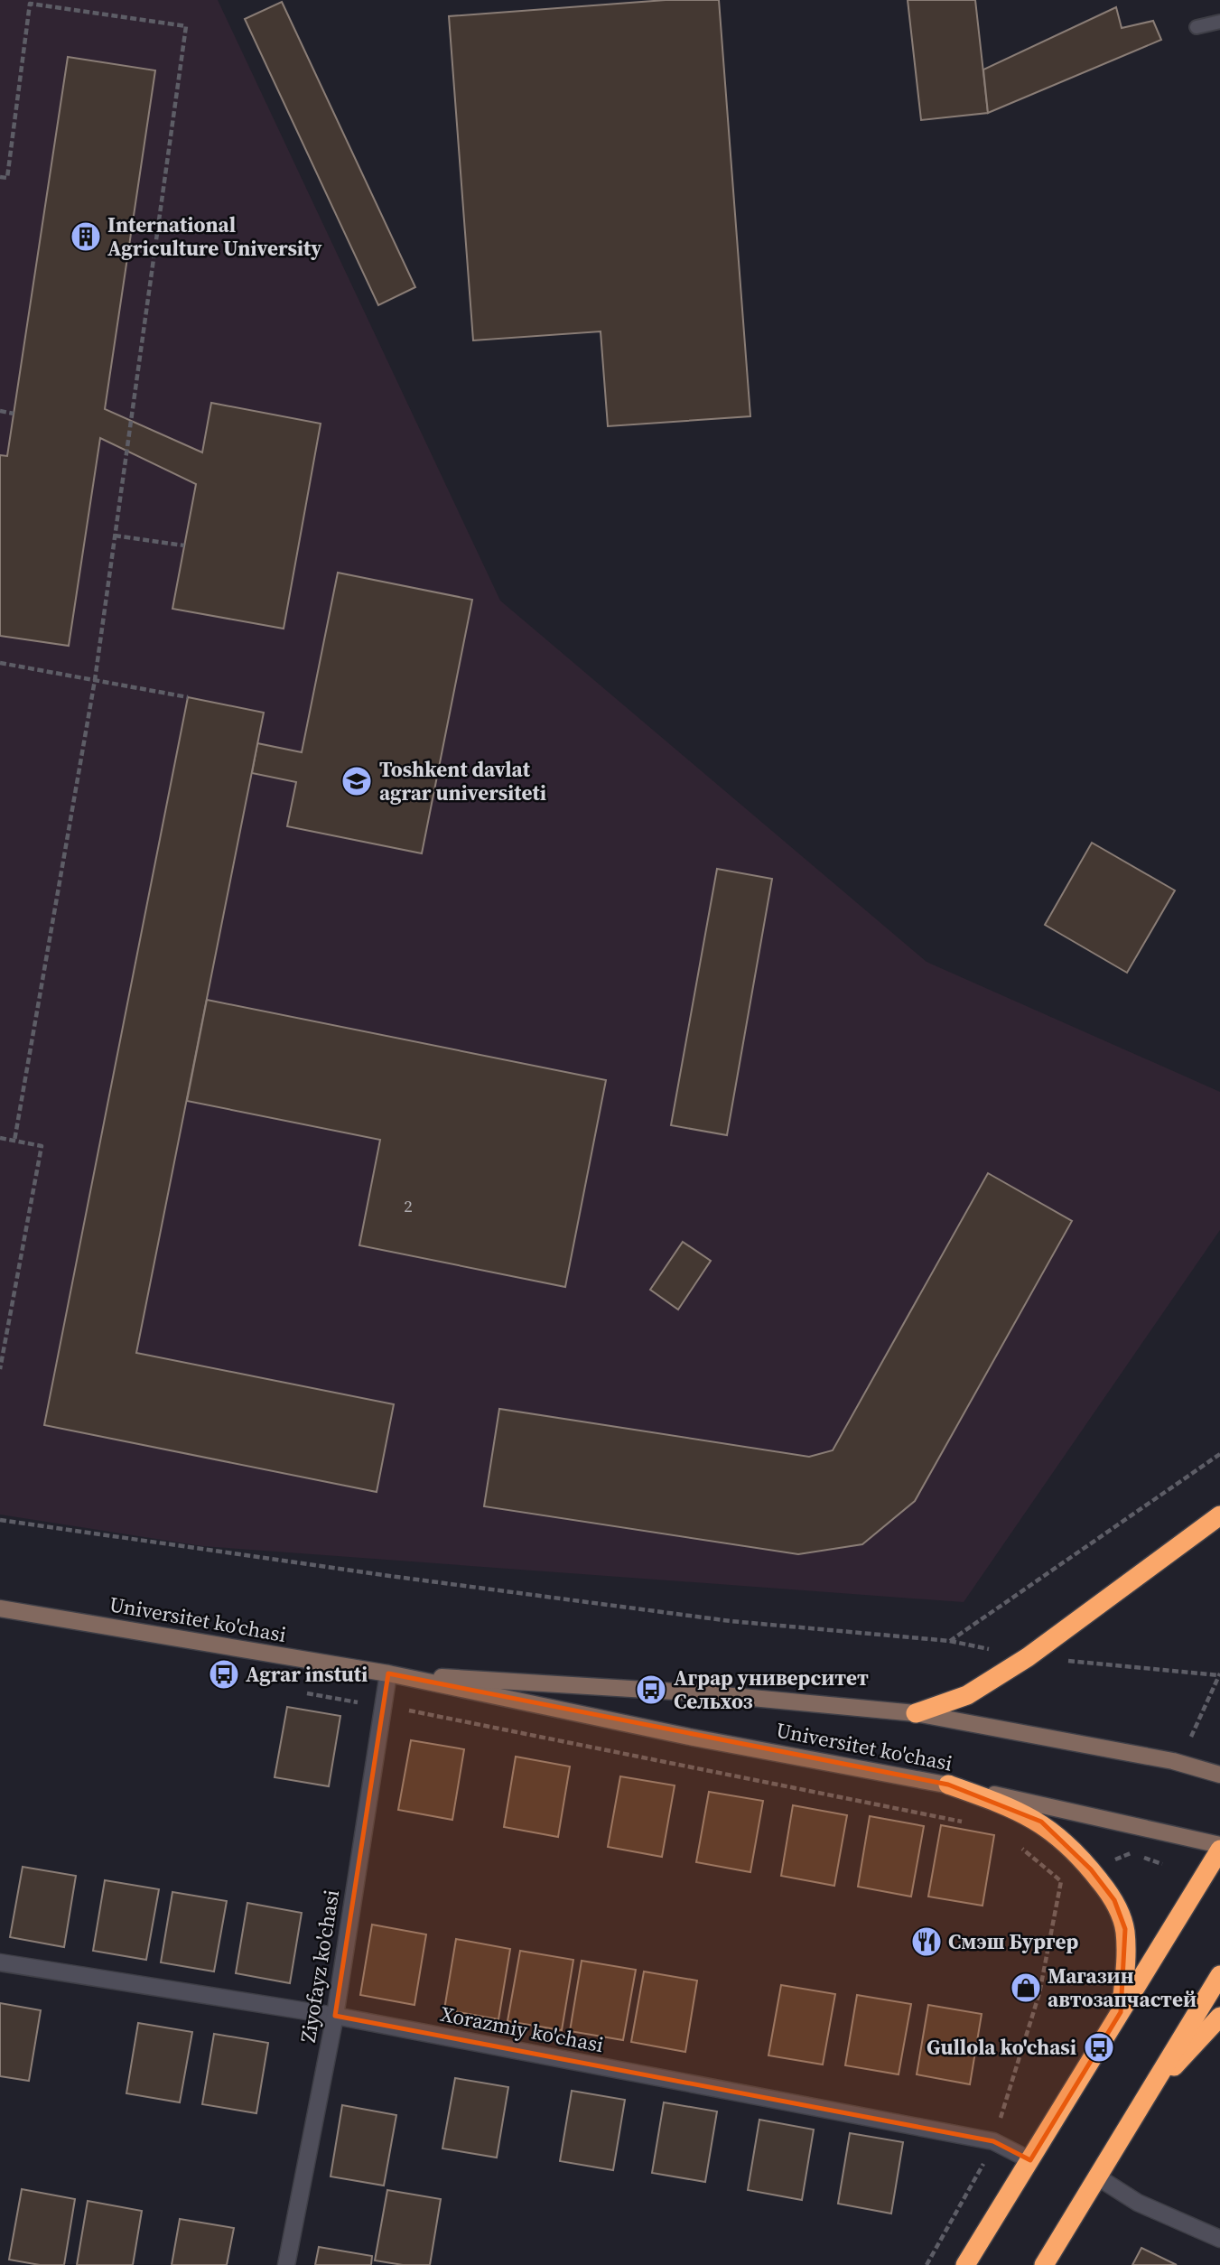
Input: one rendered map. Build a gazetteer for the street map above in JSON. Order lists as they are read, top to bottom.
{
  "streets": {
    "main road": ["Universitet ko'chasi"],
    "street": ["Ziyofayz ko'chasi", "Xorazmiy ko'chasi"]
  },
  "crossings": [
    ["Universitet ko'chasi", "Ziyofayz ko'chasi"],
    ["Ziyofayz ko'chasi", "Xorazmiy ko'chasi"]
  ],
  "places": {
    "building": ["International Agriculture University"],
    "school or university": ["Toshkent davlat agrar universiteti"],
    "bus stop": ["Agrar instuti", "Аграр университет Сельхоз", "Gullola ko'chasi"],
    "restaurant": ["Смэш Бургер"],
    "shop": ["Магазин автозапчастей"]
  },
  "house_numbers": ["2"]
}
